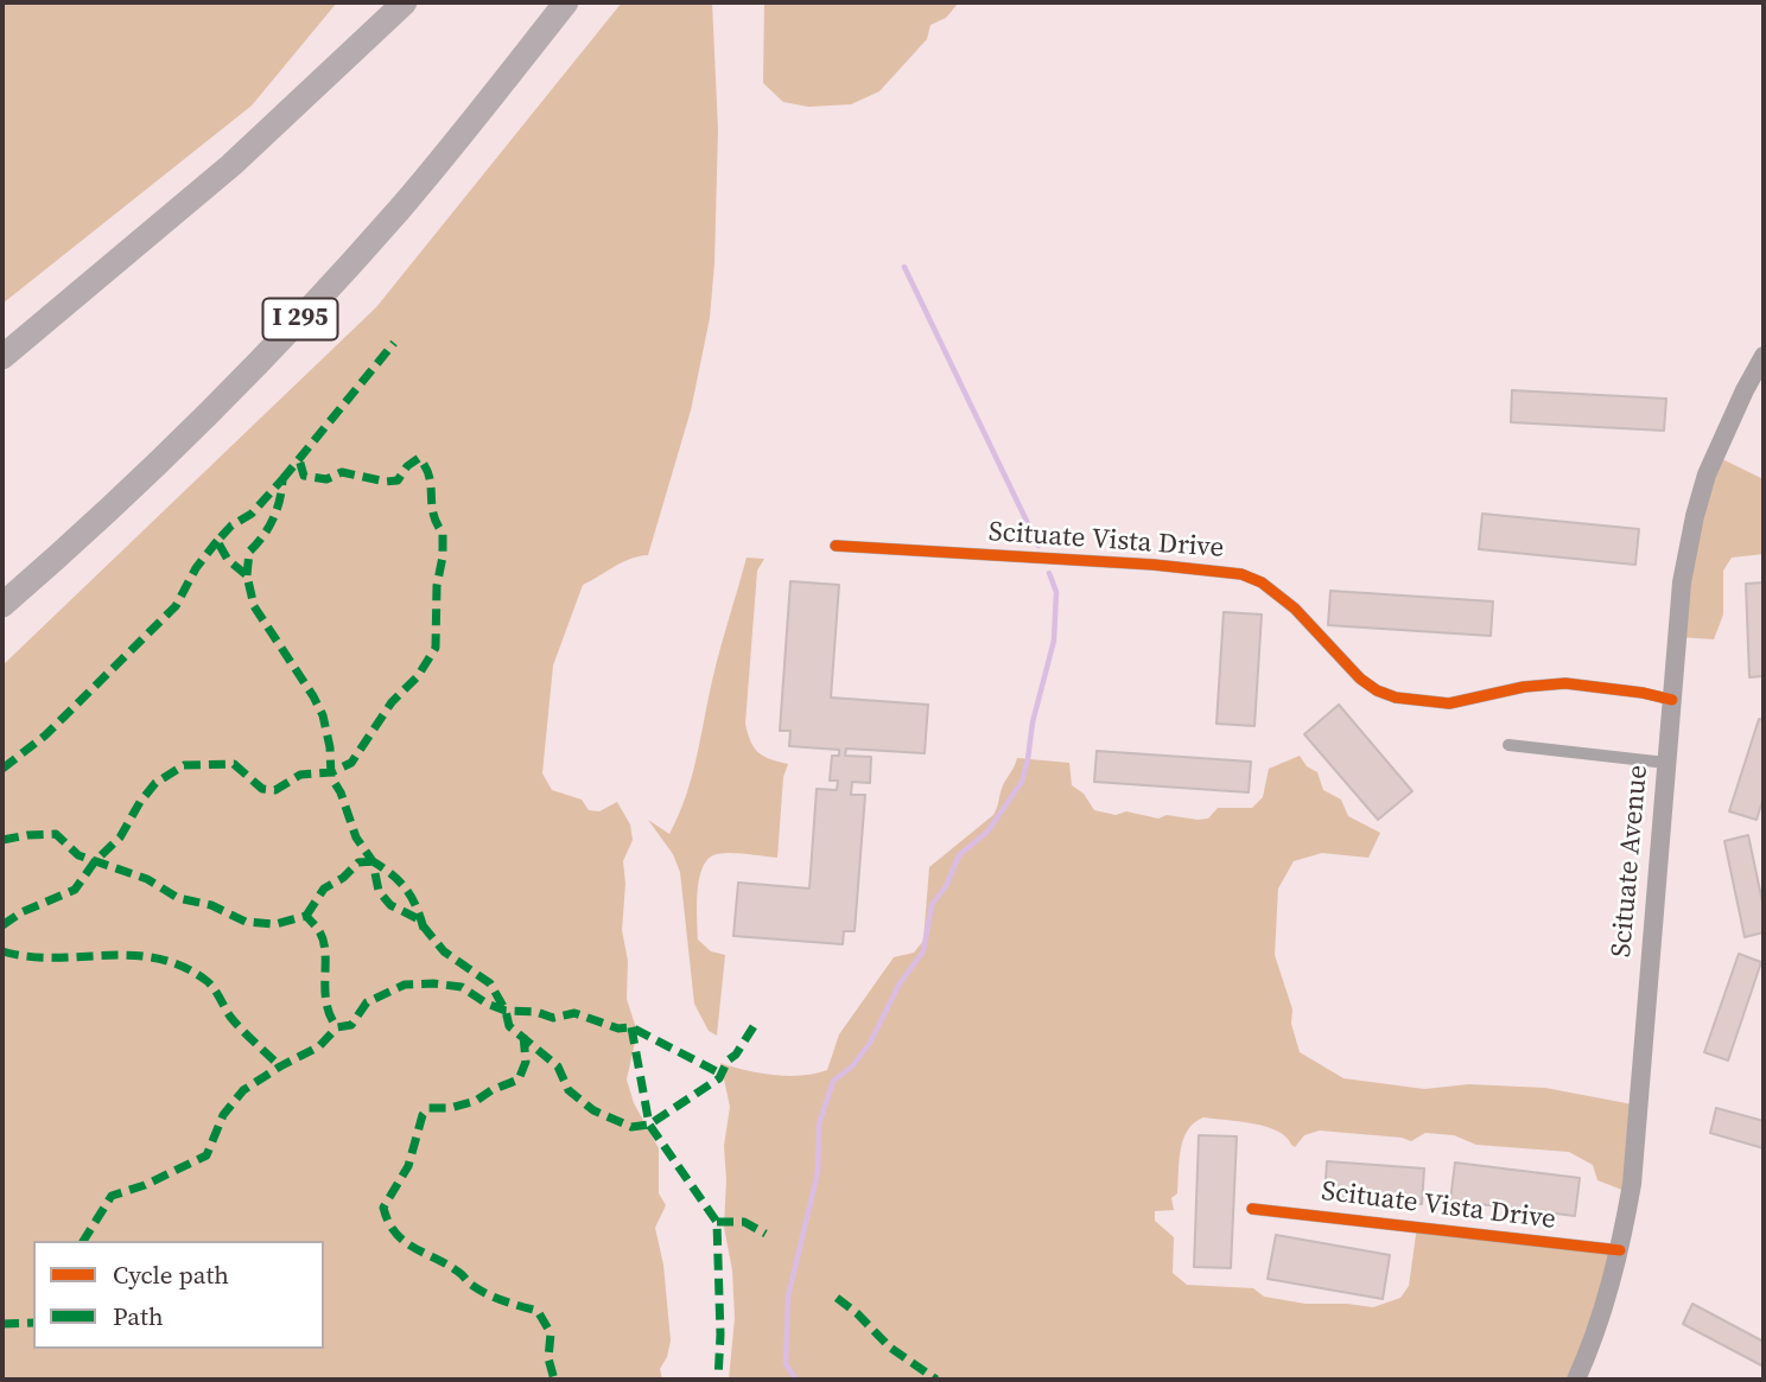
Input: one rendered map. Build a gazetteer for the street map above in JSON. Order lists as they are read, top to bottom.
{
  "streets": {
    "highway": ["I 295"],
    "main road": ["Scituate Avenue"],
    "street": ["Scituate Vista Drive"]
  },
  "crossings": [
    ["Scituate Vista Drive", "Scituate Avenue"]
  ],
  "legend": ["Cycle path", "Path"]
}
